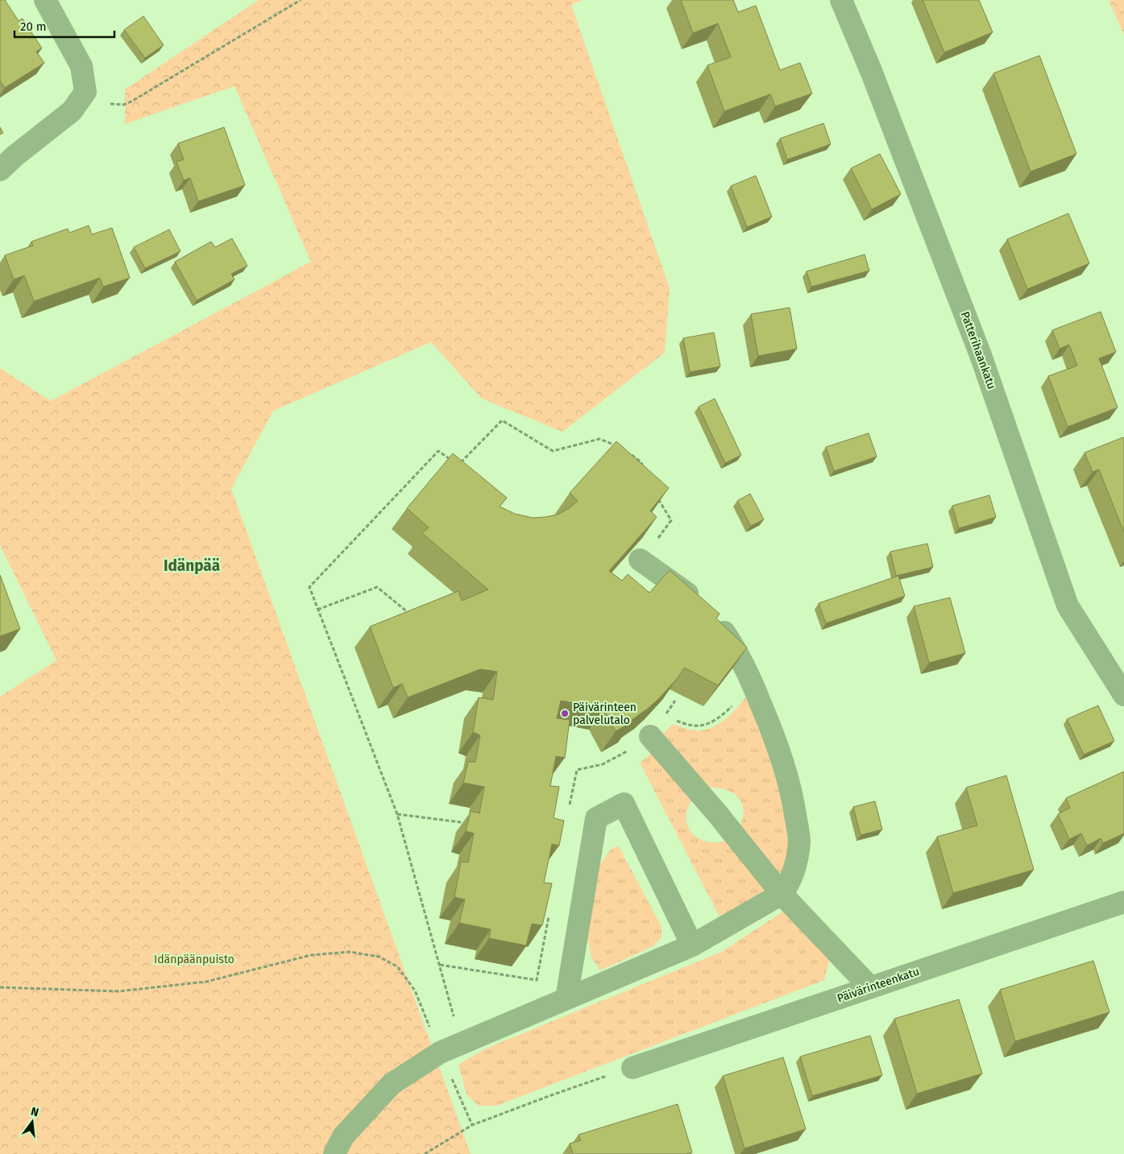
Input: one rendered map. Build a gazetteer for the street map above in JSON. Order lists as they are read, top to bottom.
{
  "streets": {
    "street": ["Patterihaankatu", "Päivärinteenkatu"]
  },
  "districts": ["Idänpää"],
  "parks": ["Idänpäänpuisto"],
  "places": ["Päivärinteen palvelutalo"],
  "scale_bar": "20 m",
  "north": "top"
}
